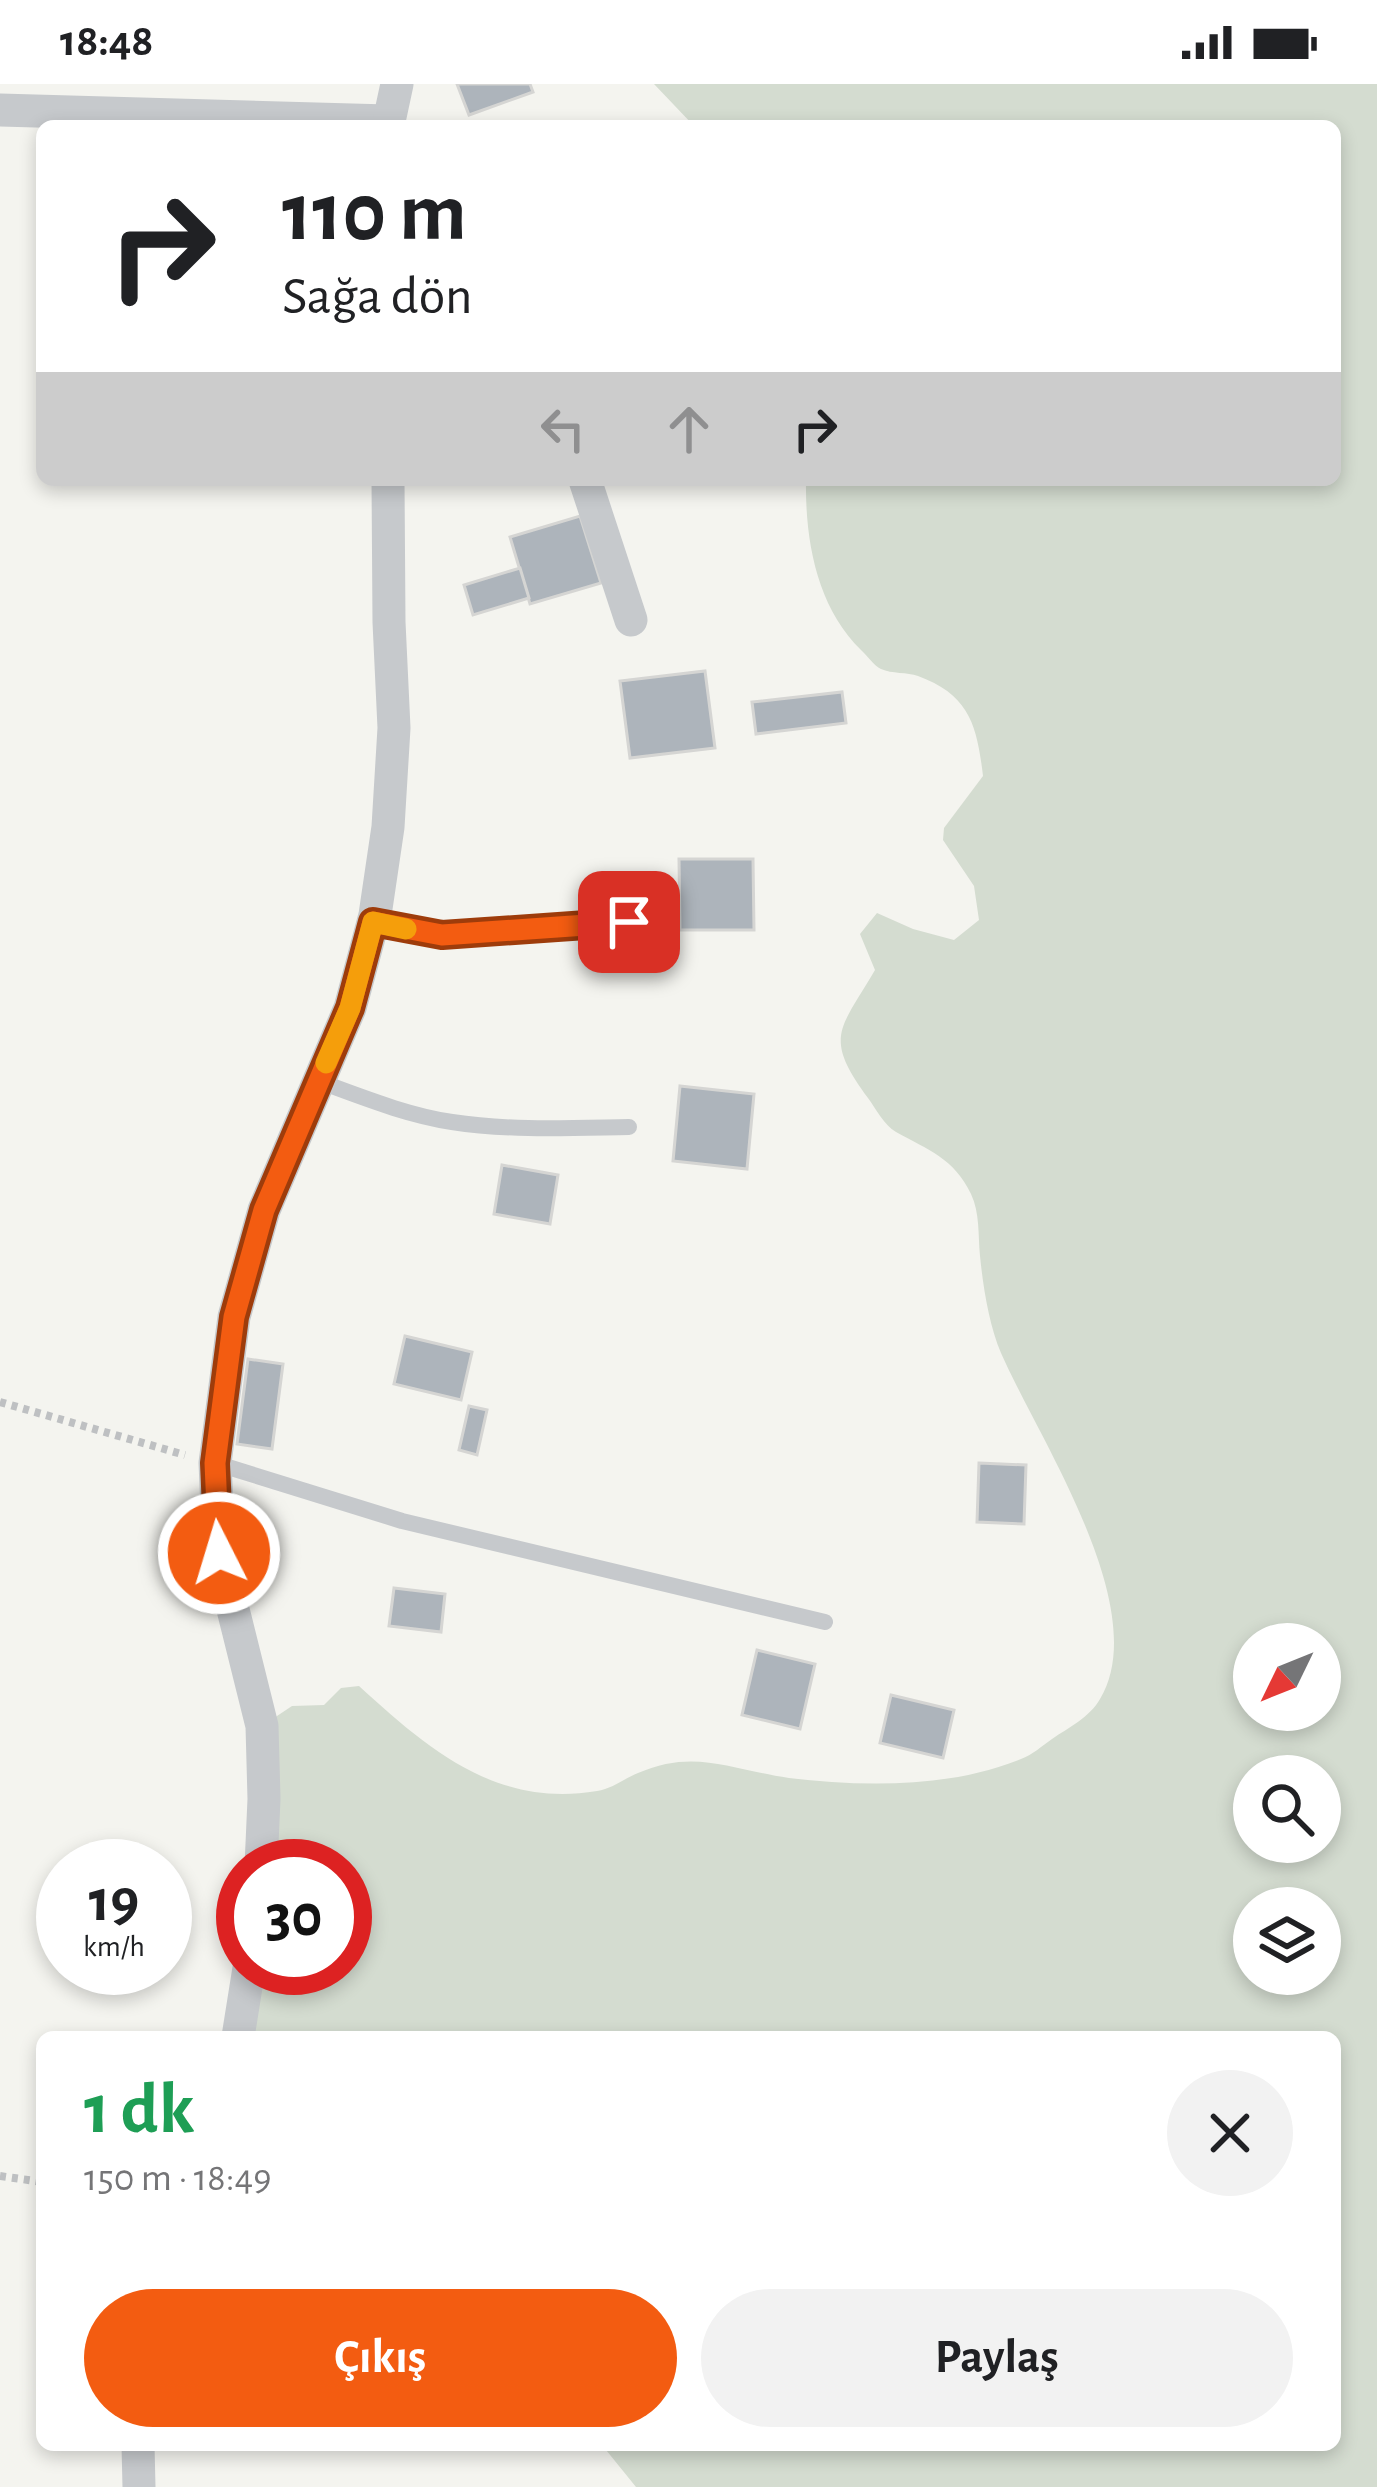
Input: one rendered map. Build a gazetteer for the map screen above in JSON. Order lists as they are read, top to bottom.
{
  "north": "bottom left",
  "page": {
    "status": "18:48",
    "turn": ["110 m", "Sağa dön"],
    "speed": "19 km/h",
    "limit": "30",
    "heading": ["1 dk", "150 m · 18:49"],
    "buttons": ["Çıkış", "Paylaş"]
  }
}
